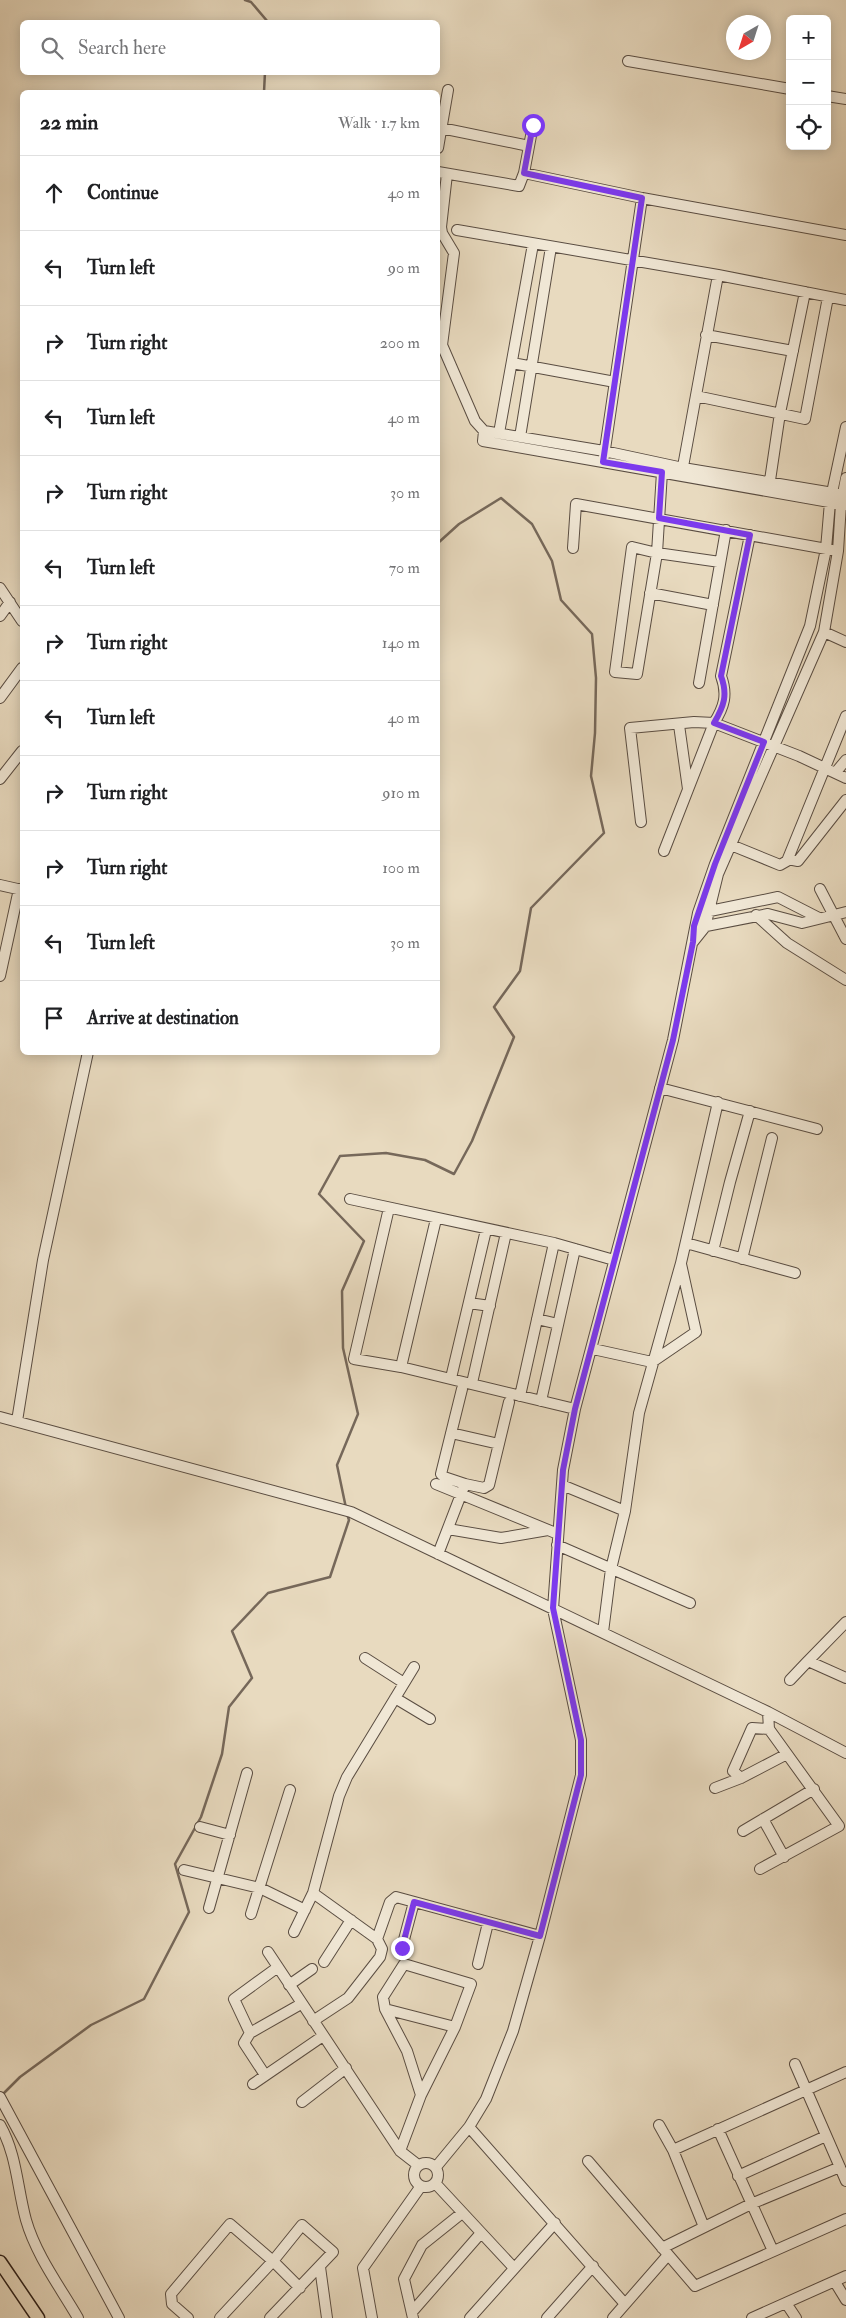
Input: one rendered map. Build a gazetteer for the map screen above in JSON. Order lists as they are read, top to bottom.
{
  "north": "bottom left",
  "page": {
    "map_buttons": ["+", "−"],
    "search": "Search here",
    "heading": ["22 min", "Walk · 1.7 km"],
    "list": [
      ["Continue", "40 m"],
      ["Turn left", "90 m"],
      ["Turn right", "200 m"],
      ["Turn left", "40 m"],
      ["Turn right", "30 m"],
      ["Turn left", "70 m"],
      ["Turn right", "140 m"],
      ["Turn left", "40 m"],
      ["Turn right", "910 m"],
      ["Turn right", "100 m"],
      ["Turn left", "30 m"],
      "Arrive at destination"
    ]
  }
}
